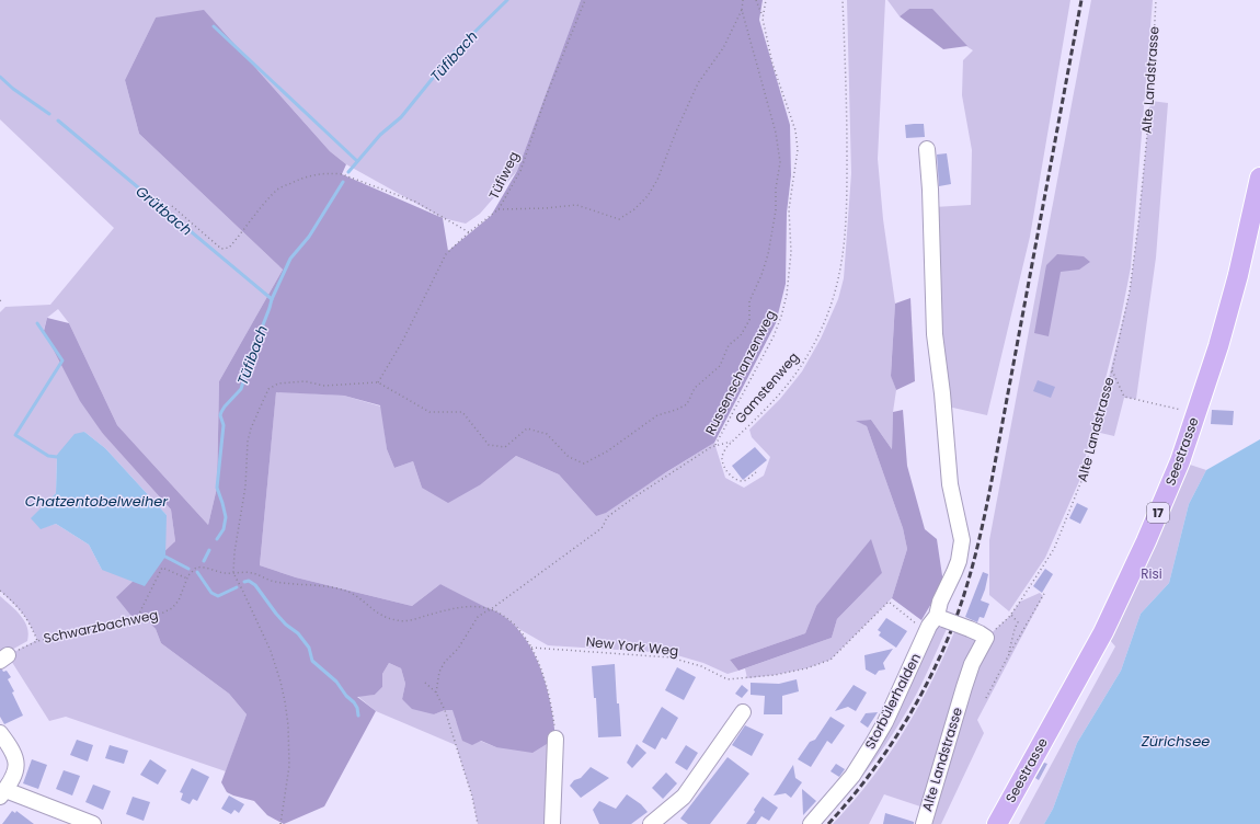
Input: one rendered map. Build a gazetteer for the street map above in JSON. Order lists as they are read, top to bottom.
{
  "streets": {
    "main road": ["Seestrasse", "17"],
    "street": ["Alte Landstrasse", "Storbülerhalden"],
    "path": [
      "Tüfiweg",
      "Russenschanzenweg",
      "Gamstenweg",
      "Schwarzbachweg",
      "New York Weg"
    ]
  },
  "crossings": [
    ["Russenschanzenweg", "Gamstenweg"],
    ["New York Weg", "Storbülerhalden"]
  ],
  "water": [
    "Tüfibach",
    "Grütbach",
    "Chatzentobelweiher",
    "Zürichsee"
  ],
  "parks": ["Risi"]
}
